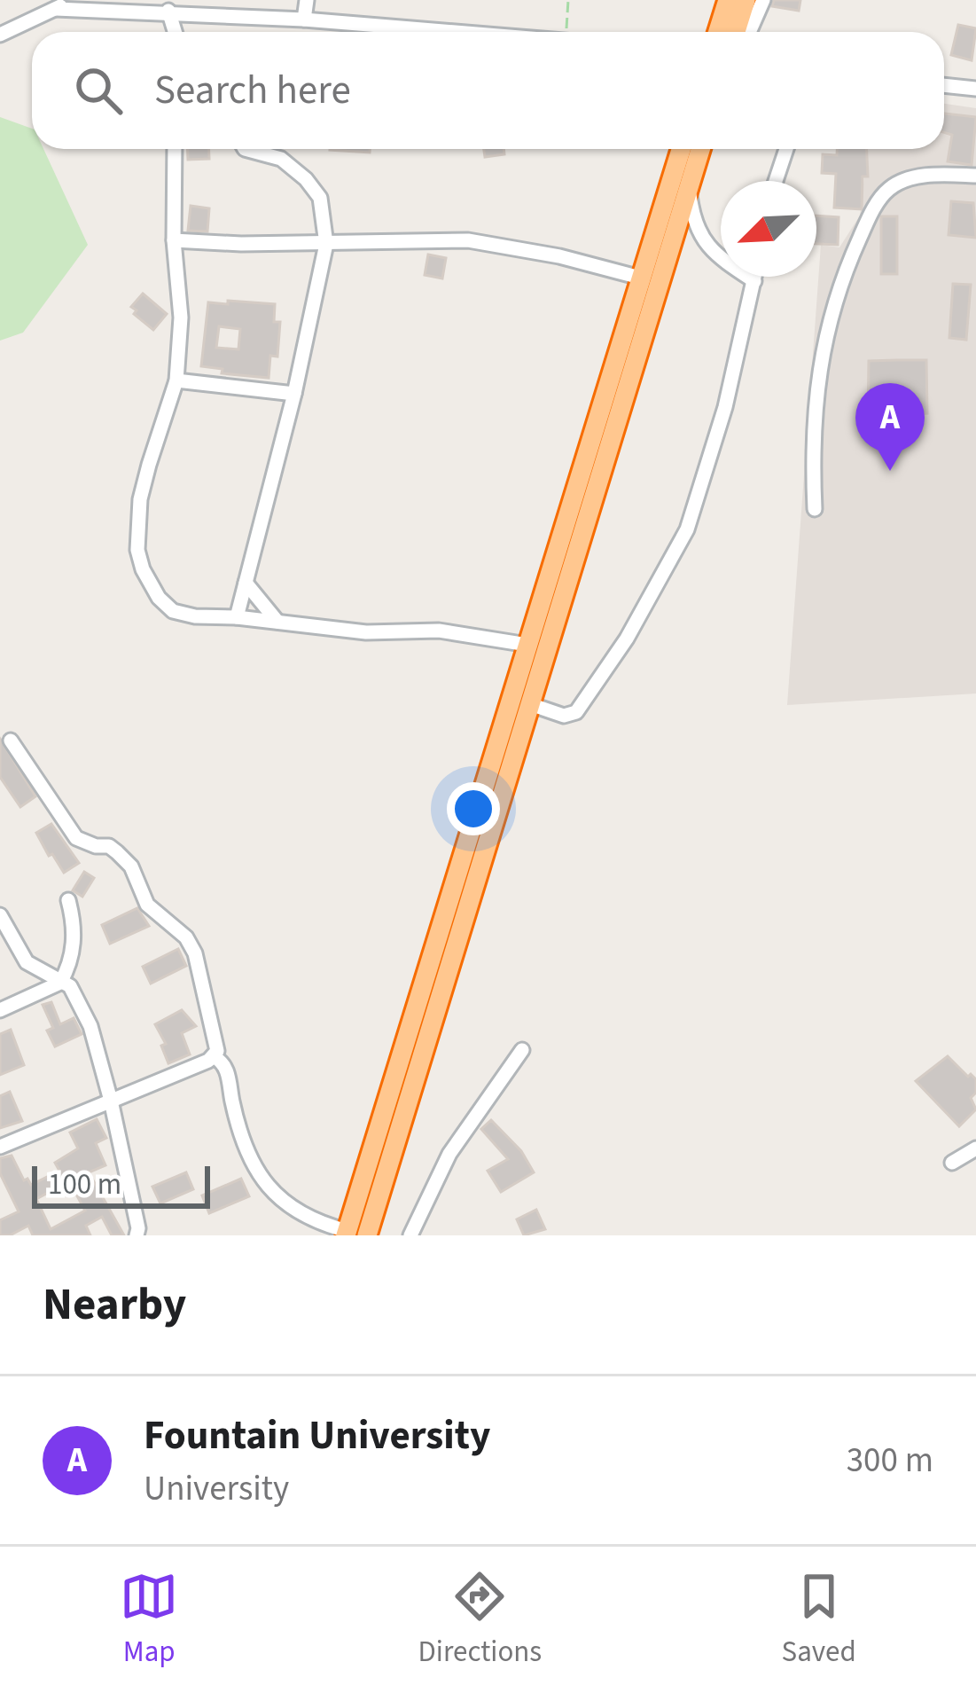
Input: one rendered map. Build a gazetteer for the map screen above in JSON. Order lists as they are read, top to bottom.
{
  "scale_bar": "100 m",
  "north": "bottom left",
  "page": {
    "search": "Search here",
    "pins": "A",
    "scale": "100 m",
    "heading": "Nearby",
    "list": [
      {
        "mark": "A",
        "name": "Fountain University",
        "note": "University",
        "value": "300 m"
      }
    ],
    "nav": ["Map", "Directions", "Saved"]
  }
}
